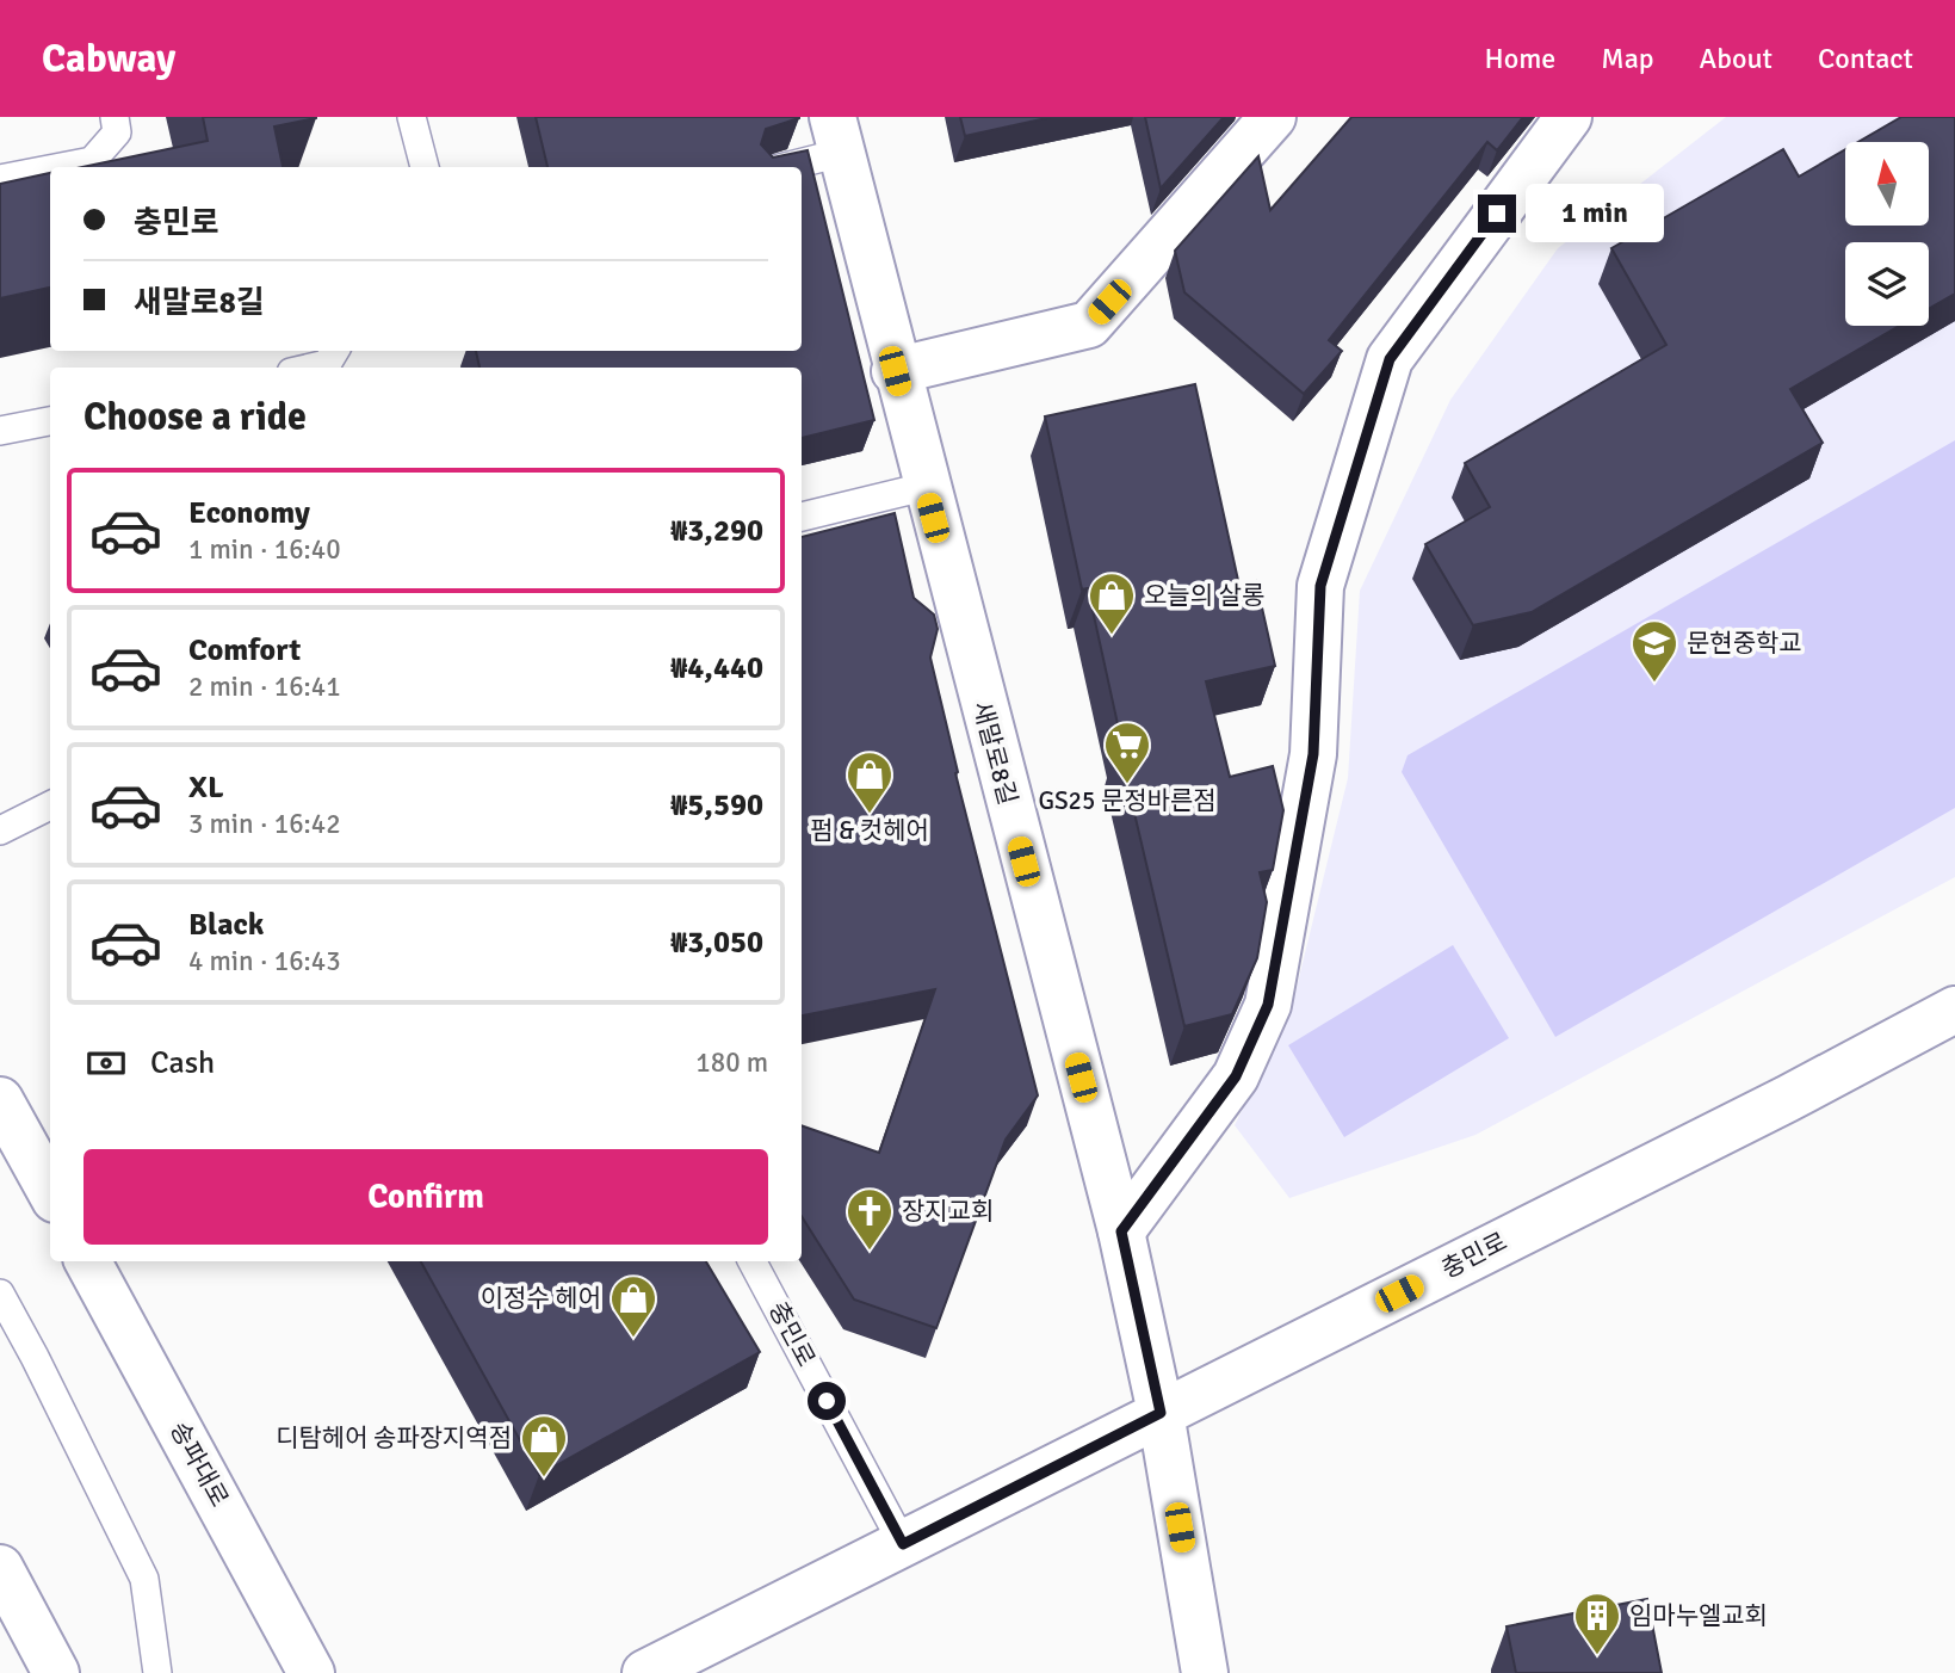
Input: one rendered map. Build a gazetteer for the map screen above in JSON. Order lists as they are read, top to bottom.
{
  "streets": {
    "street": ["새말로8길", "충민로", "송파대로"]
  },
  "crossings": [
    ["새말로8길", "충민로"]
  ],
  "places": {
    "shop": [
      "오늘의 살롱",
      "펌 & 컷헤어",
      "이정수 헤어",
      "디탐헤어 송파장지역점"
    ],
    "school or university": ["문현중학교"],
    "supermarket": ["GS25 문정바른점"],
    "church": ["장지교회"],
    "building": ["임마누엘교회"]
  },
  "north": "top",
  "page": {
    "header": "Cabway",
    "nav": [
      "Home",
      "Map",
      "About",
      "Contact"
    ],
    "banner": ["충민로", "새말로8길"],
    "bubble": "1 min",
    "heading": "Choose a ride",
    "list": [
      {
        "name": "Economy",
        "note": "1 min · 16:40",
        "value": "₩3,290"
      },
      {
        "name": "Comfort",
        "note": "2 min · 16:41",
        "value": "₩4,440"
      },
      {
        "name": "XL",
        "note": "3 min · 16:42",
        "value": "₩5,590"
      },
      {
        "name": "Black",
        "note": "4 min · 16:43",
        "value": "₩3,050"
      }
    ],
    "pay": ["Cash", "180 m"],
    "buttons": "Confirm"
  }
}
